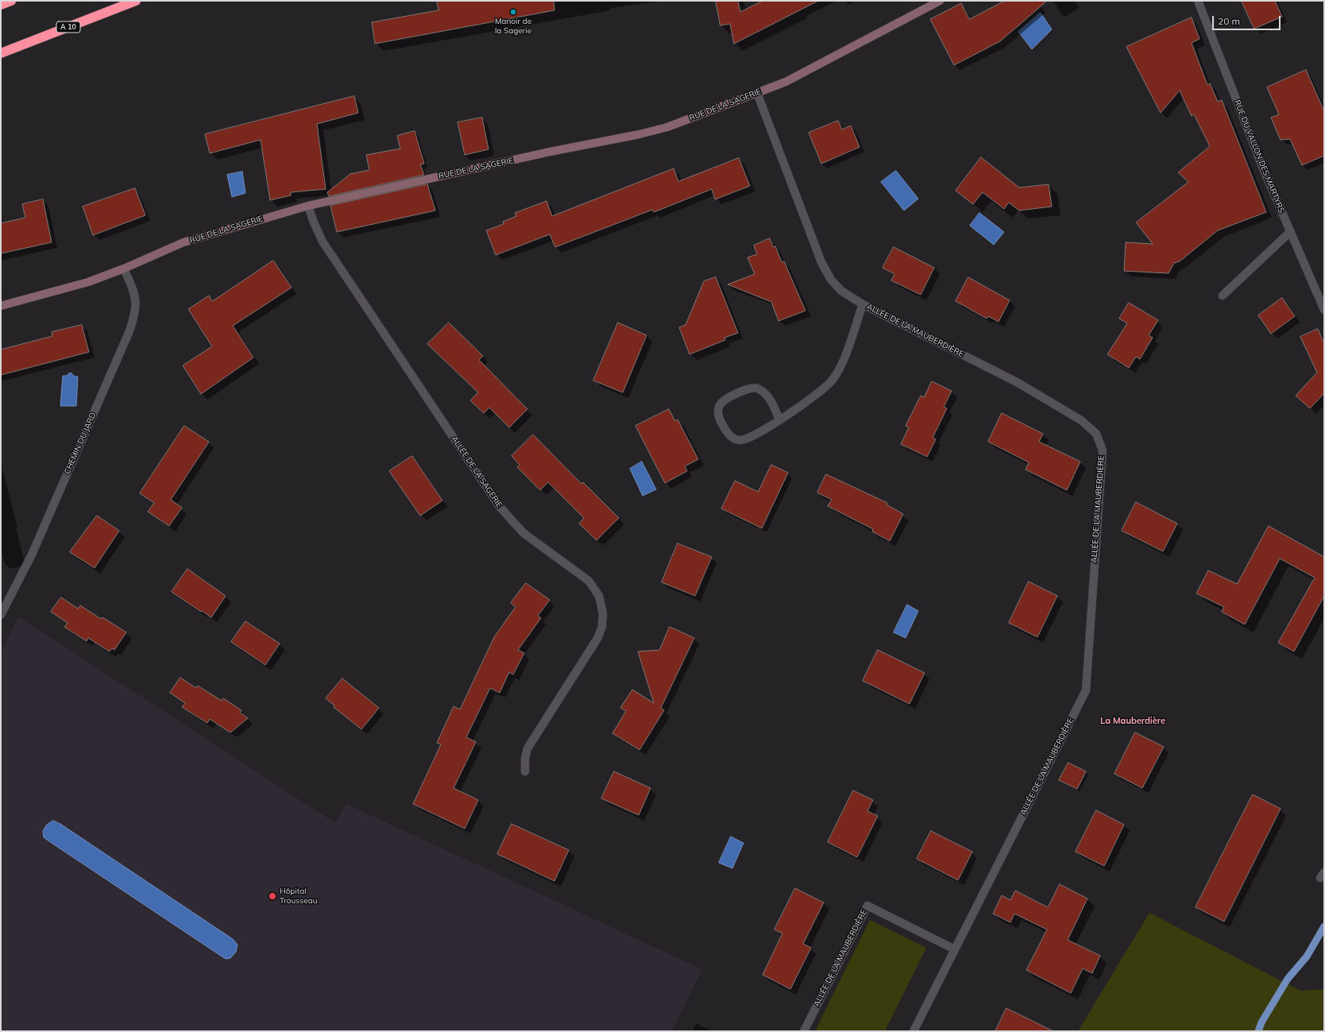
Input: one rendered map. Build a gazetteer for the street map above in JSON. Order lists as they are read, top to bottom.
{
  "streets": {
    "highway": ["A 10"],
    "street": [
      "RUE DE LA SAGERIE",
      "RUE DU VALLON DES MARTYRS",
      "ALLÉE DE LA MAUBERDIÈRE",
      "CHEMIN DU JARD",
      "ALLÉE DE LA SAGERIE"
    ]
  },
  "crossings": [
    ["RUE DE LA SAGERIE", "ALLÉE DE LA MAUBERDIÈRE"],
    ["RUE DE LA SAGERIE", "CHEMIN DU JARD"],
    ["RUE DE LA SAGERIE", "ALLÉE DE LA SAGERIE"]
  ],
  "districts": ["La Mauberdière"],
  "places": ["Manoir de la Sagerie", "Hôpital Trousseau"],
  "scale_bar": "20 m"
}
